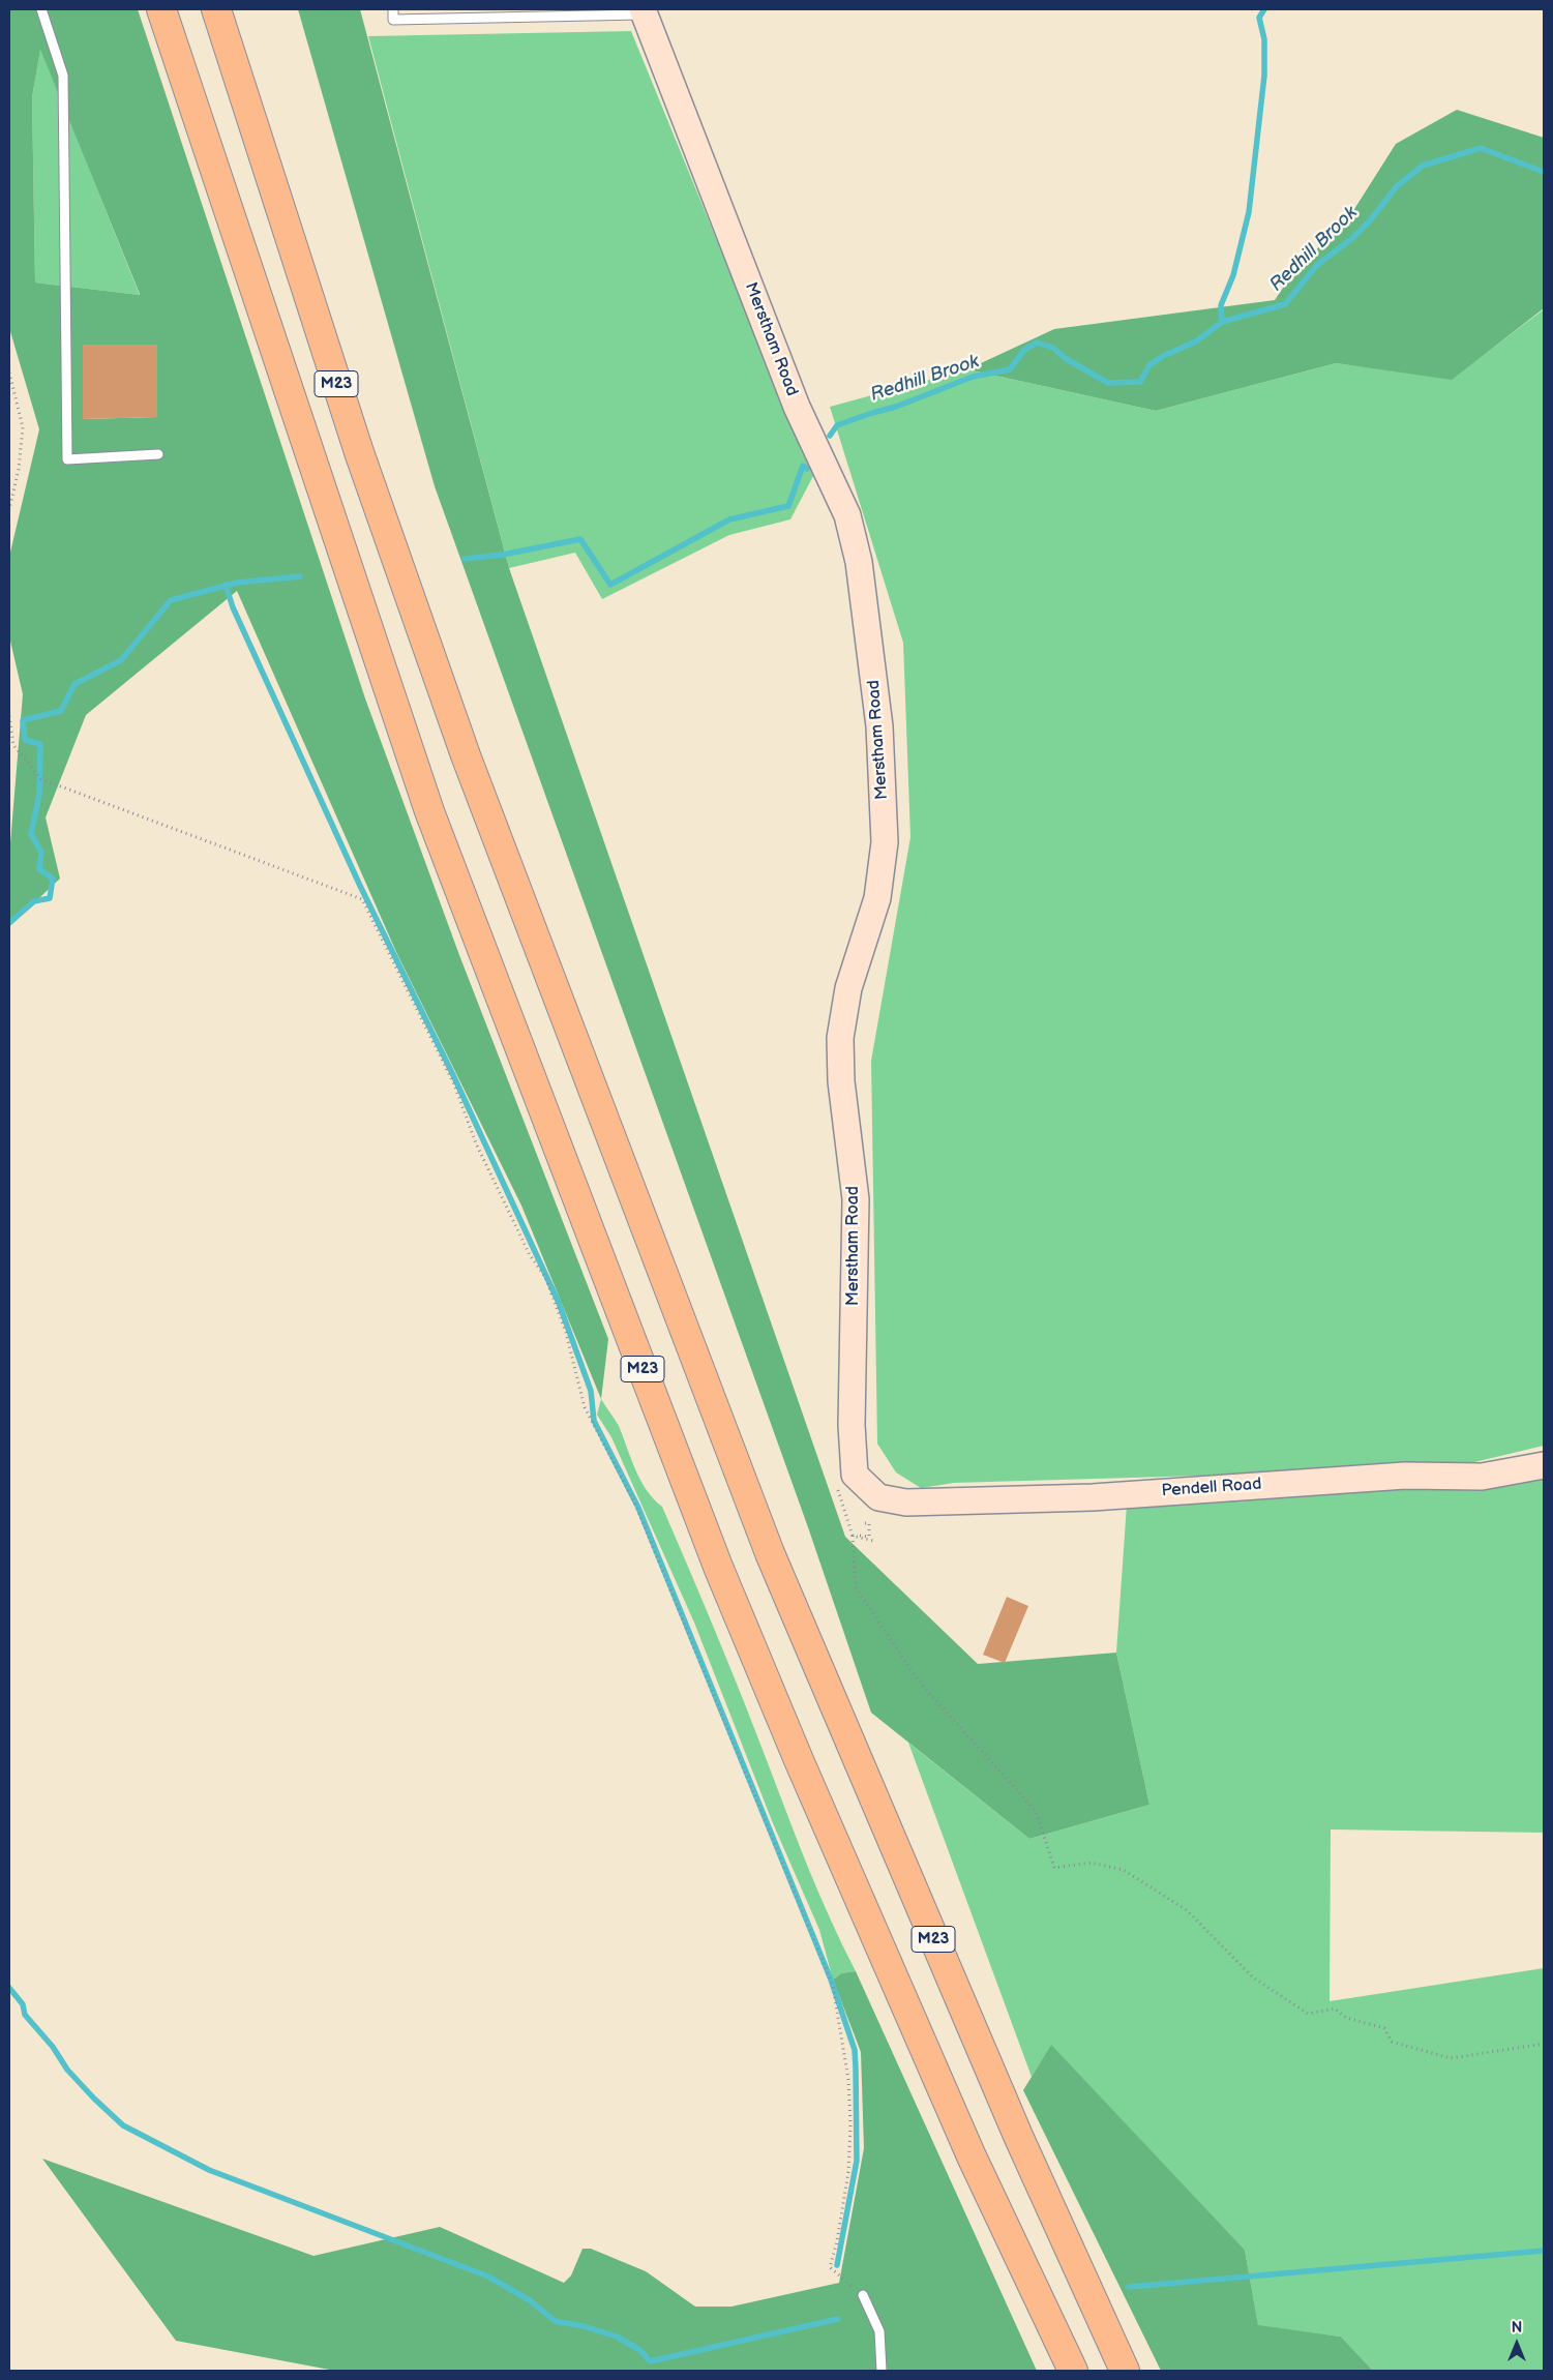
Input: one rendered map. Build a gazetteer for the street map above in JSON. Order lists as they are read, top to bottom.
{
  "streets": {
    "highway": ["M23"],
    "street": ["Merstham Road", "Pendell Road"]
  },
  "crossings": [
    ["Merstham Road", "Pendell Road"]
  ],
  "water": ["Redhill Brook"],
  "north": "top"
}
